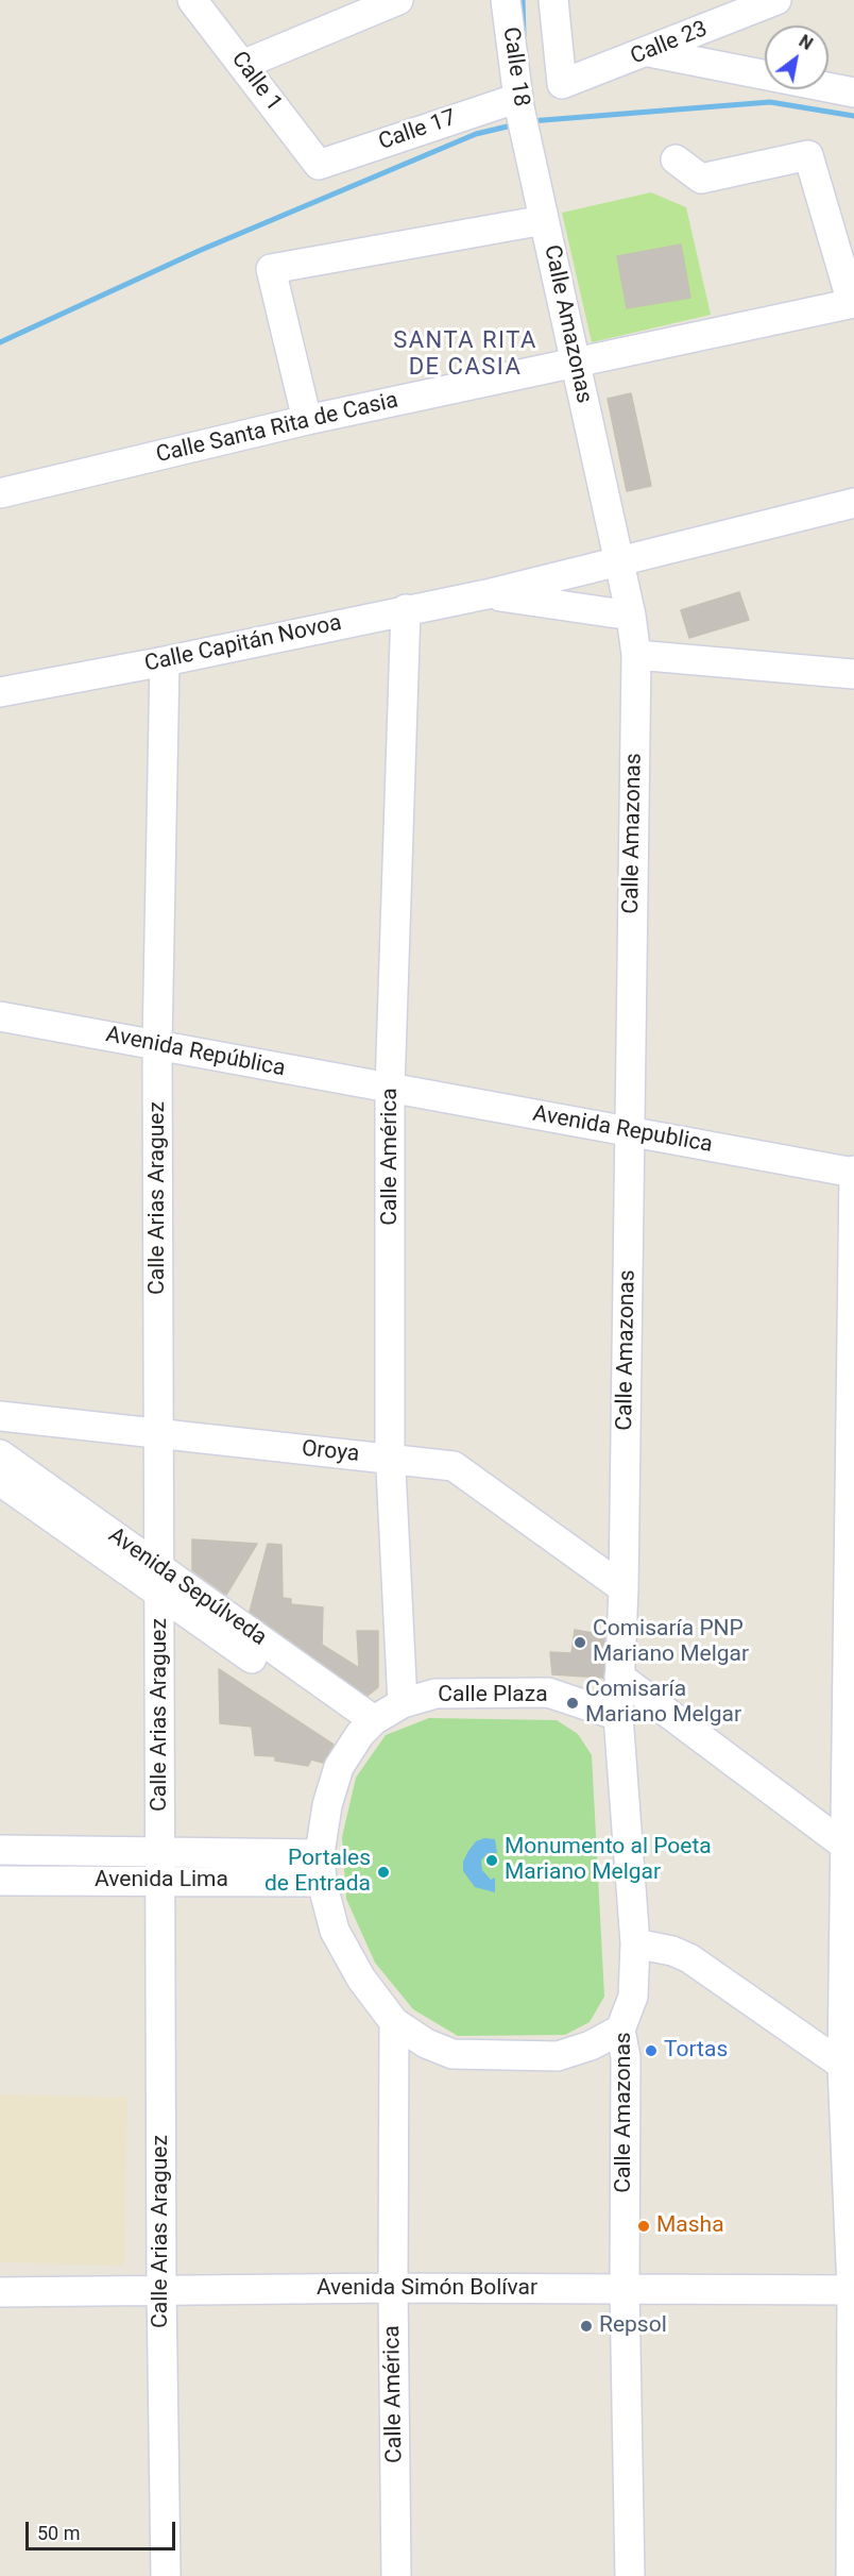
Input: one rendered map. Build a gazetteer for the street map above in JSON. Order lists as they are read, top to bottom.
{
  "streets": {
    "street": [
      "Calle 23",
      "Calle 18",
      "Calle 1",
      "Calle 17",
      "Calle Amazonas",
      "Calle Santa Rita de Casia",
      "Calle Capitán Novoa",
      "Avenida República",
      "Avenida Republica",
      "Calle América",
      "Calle Arias Araguez",
      "Oroya",
      "Avenida Sepúlveda",
      "Calle Plaza",
      "Avenida Lima",
      "Avenida Simón Bolívar"
    ]
  },
  "crossings": [
    ["Calle 23", "Calle 18"],
    ["Calle 18", "Calle 17"],
    ["Calle 18", "Calle Amazonas"],
    ["Calle 1", "Calle 17"],
    ["Calle 17", "Calle Amazonas"],
    ["Calle Amazonas", "Calle Santa Rita de Casia"],
    ["Calle Amazonas", "Calle Capitán Novoa"],
    ["Calle Amazonas", "Avenida Republica"],
    ["Calle Amazonas", "Oroya"],
    ["Calle Amazonas", "Calle Plaza"],
    ["Calle Amazonas", "Avenida Simón Bolívar"],
    ["Calle Capitán Novoa", "Calle América"],
    ["Calle Capitán Novoa", "Calle Arias Araguez"],
    ["Avenida República", "Avenida Republica"],
    ["Avenida República", "Calle América"],
    ["Avenida República", "Calle Arias Araguez"],
    ["Avenida Republica", "Calle América"],
    ["Calle América", "Oroya"],
    ["Calle América", "Calle Plaza"],
    ["Calle América", "Avenida Simón Bolívar"],
    ["Calle Arias Araguez", "Oroya"],
    ["Calle Arias Araguez", "Avenida Sepúlveda"],
    ["Calle Arias Araguez", "Avenida Lima"],
    ["Calle Arias Araguez", "Avenida Simón Bolívar"],
    ["Avenida Sepúlveda", "Calle Plaza"],
    ["Calle Plaza", "Avenida Lima"]
  ],
  "districts": ["SANTA RITA DE CASIA"],
  "places": [
    "Comisaría PNP Mariano Melgar",
    "Comisaría Mariano Melgar",
    "Monumento al Poeta Mariano Melgar",
    "Portales de Entrada",
    "Tortas",
    "Masha",
    "Repsol"
  ],
  "scale_bar": "50 m",
  "north": "top right"
}
